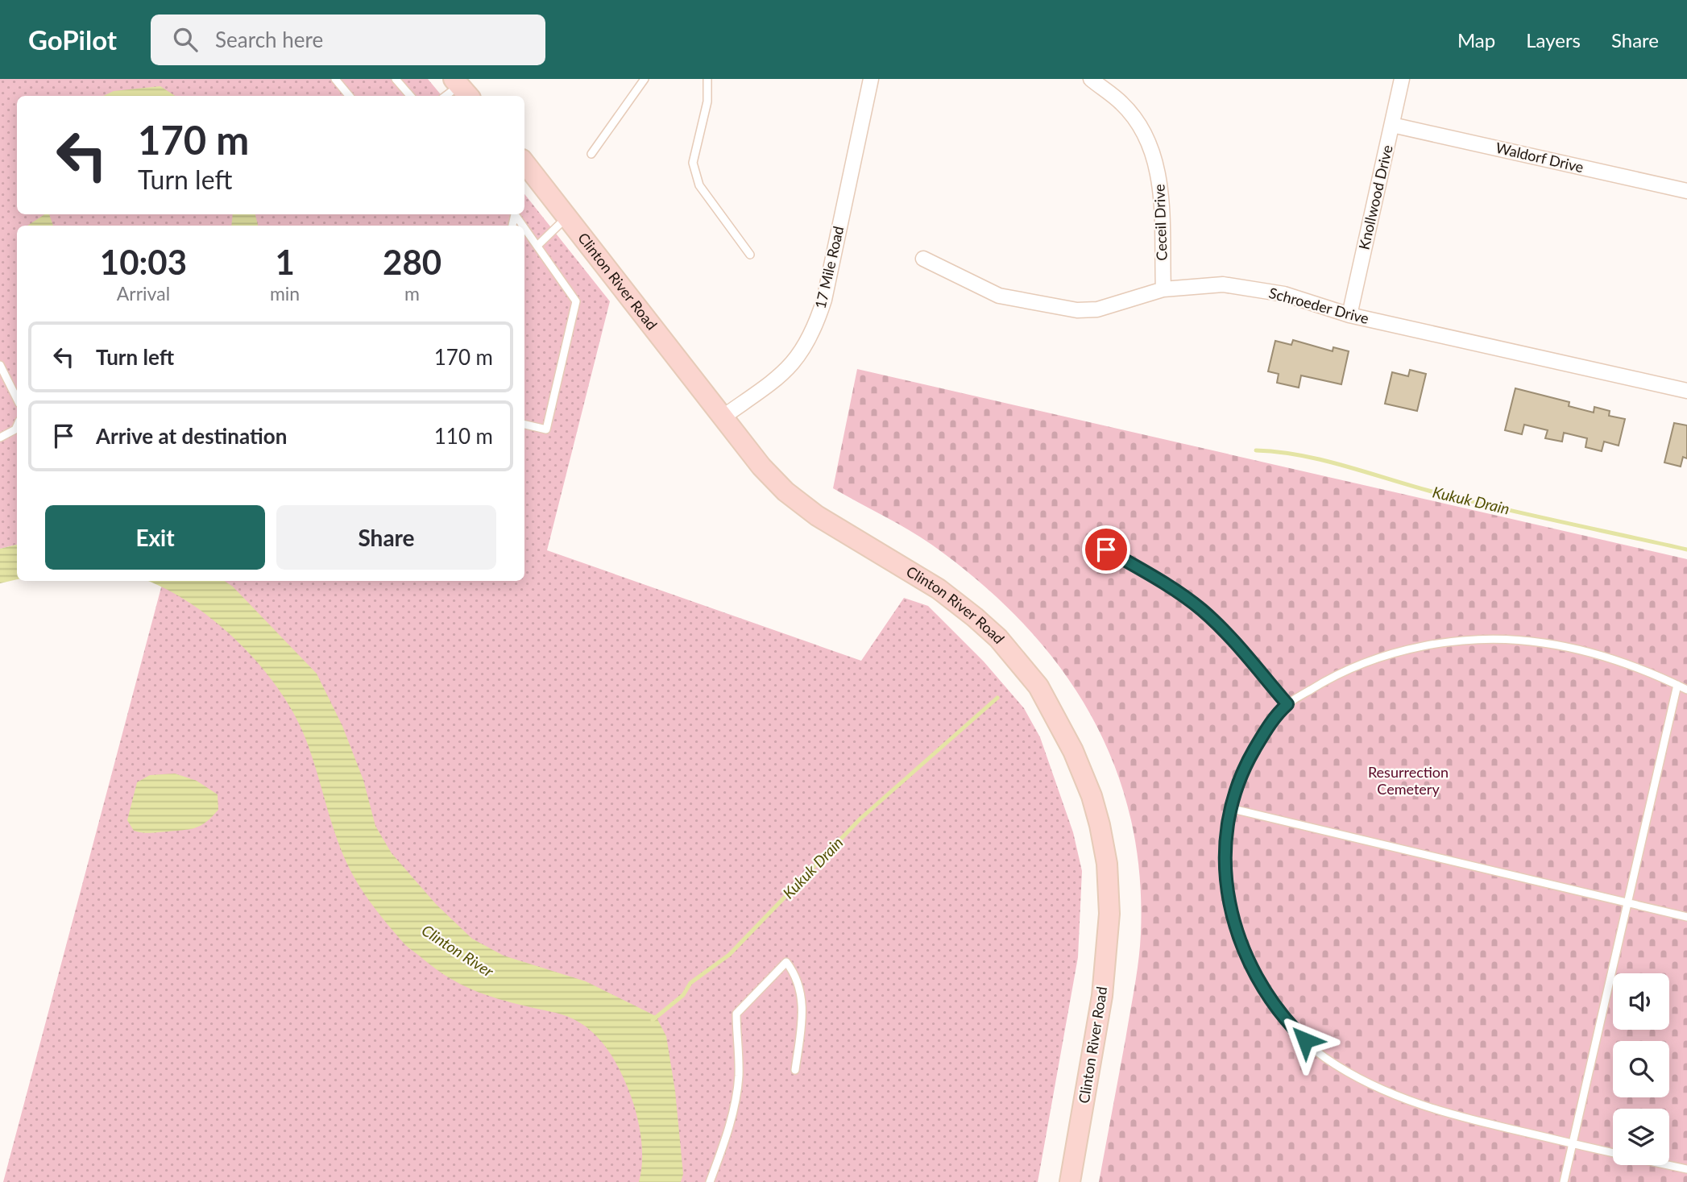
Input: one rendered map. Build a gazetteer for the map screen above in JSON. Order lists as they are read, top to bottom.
{
  "streets": {
    "street": [
      "Waldorf Drive",
      "Knollwood Drive",
      "Ceceil Drive",
      "17 Mile Road",
      "Clinton River Road",
      "Schroeder Drive"
    ]
  },
  "crossings": [
    ["Waldorf Drive", "Knollwood Drive"],
    ["Knollwood Drive", "Schroeder Drive"],
    ["Ceceil Drive", "Schroeder Drive"],
    ["17 Mile Road", "Clinton River Road"]
  ],
  "water": ["Kukuk Drain", "Clinton River"],
  "parks": ["Resurrection Cemetery"],
  "page": {
    "header": "GoPilot",
    "search": "Search here",
    "nav": ["Map", "Layers", "Share"],
    "turn": ["170 m", "Turn left"],
    "eta": [
      "10:03",
      "Arrival",
      "1",
      "min",
      "280",
      "m"
    ],
    "list": [
      {
        "name": "Turn left",
        "value": "170 m"
      },
      {
        "name": "Arrive at destination",
        "value": "110 m"
      }
    ],
    "buttons": ["Exit", "Share"]
  }
}
